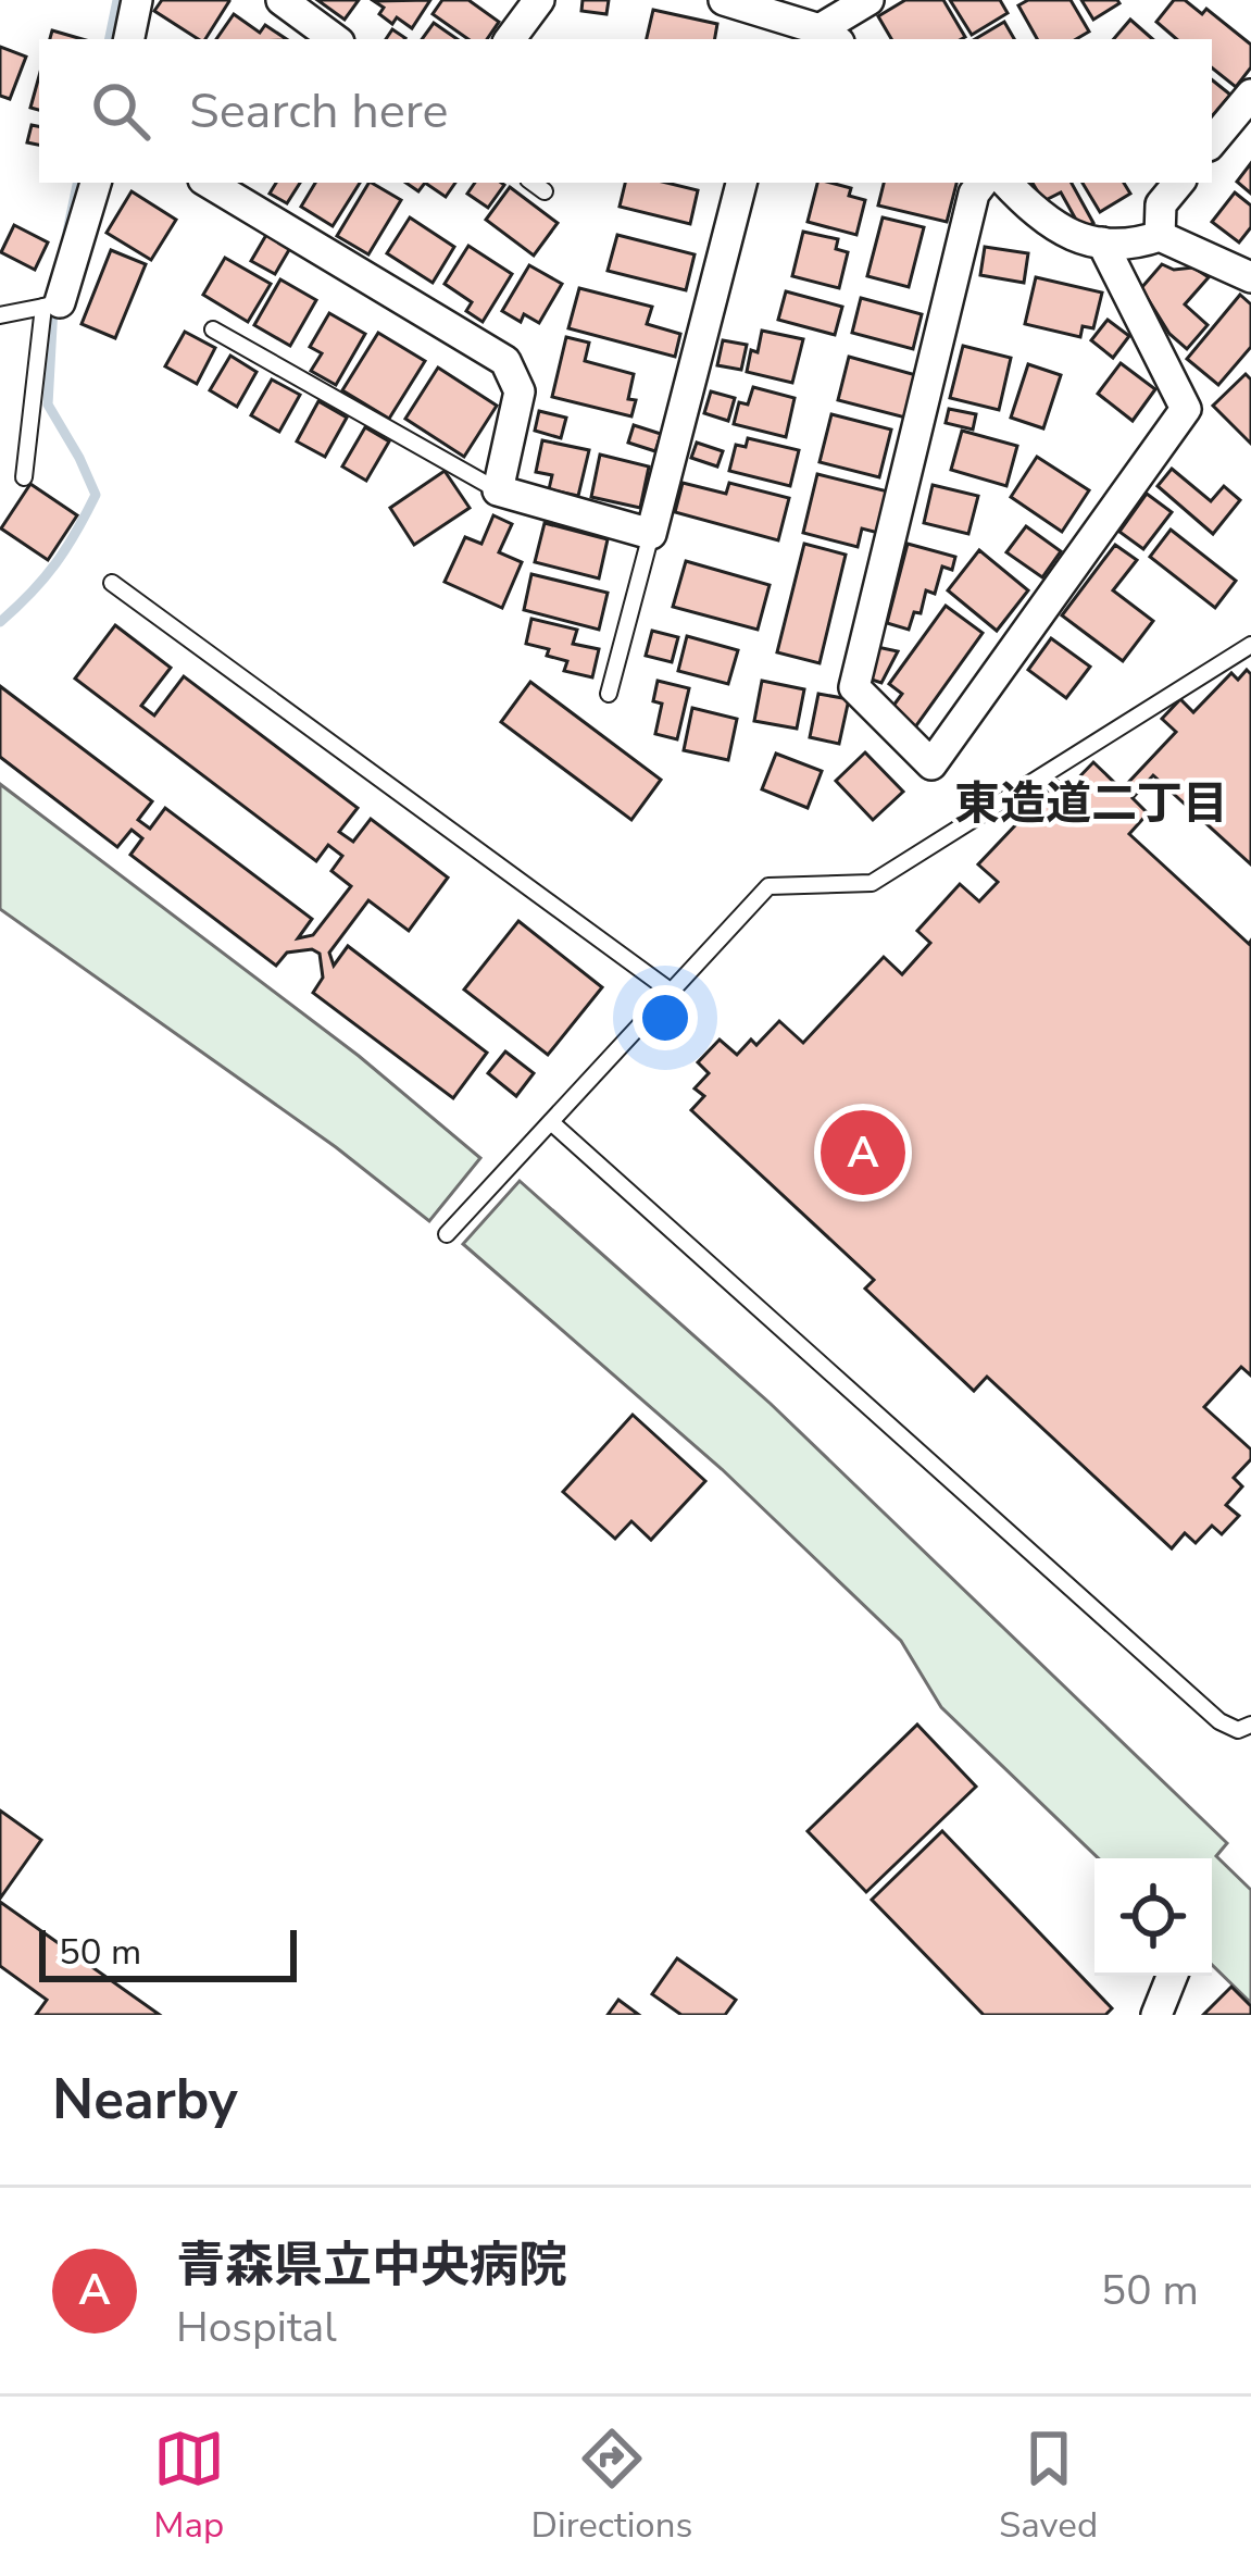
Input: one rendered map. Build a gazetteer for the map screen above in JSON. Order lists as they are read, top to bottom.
{
  "districts": ["東造道二丁目"],
  "scale_bar": "50 m",
  "page": {
    "search": "Search here",
    "pins": "A",
    "scale": "50 m",
    "heading": "Nearby",
    "list": [
      {
        "mark": "A",
        "name": "青森県立中央病院",
        "note": "Hospital",
        "value": "50 m"
      }
    ],
    "nav": ["Map", "Directions", "Saved"]
  }
}
